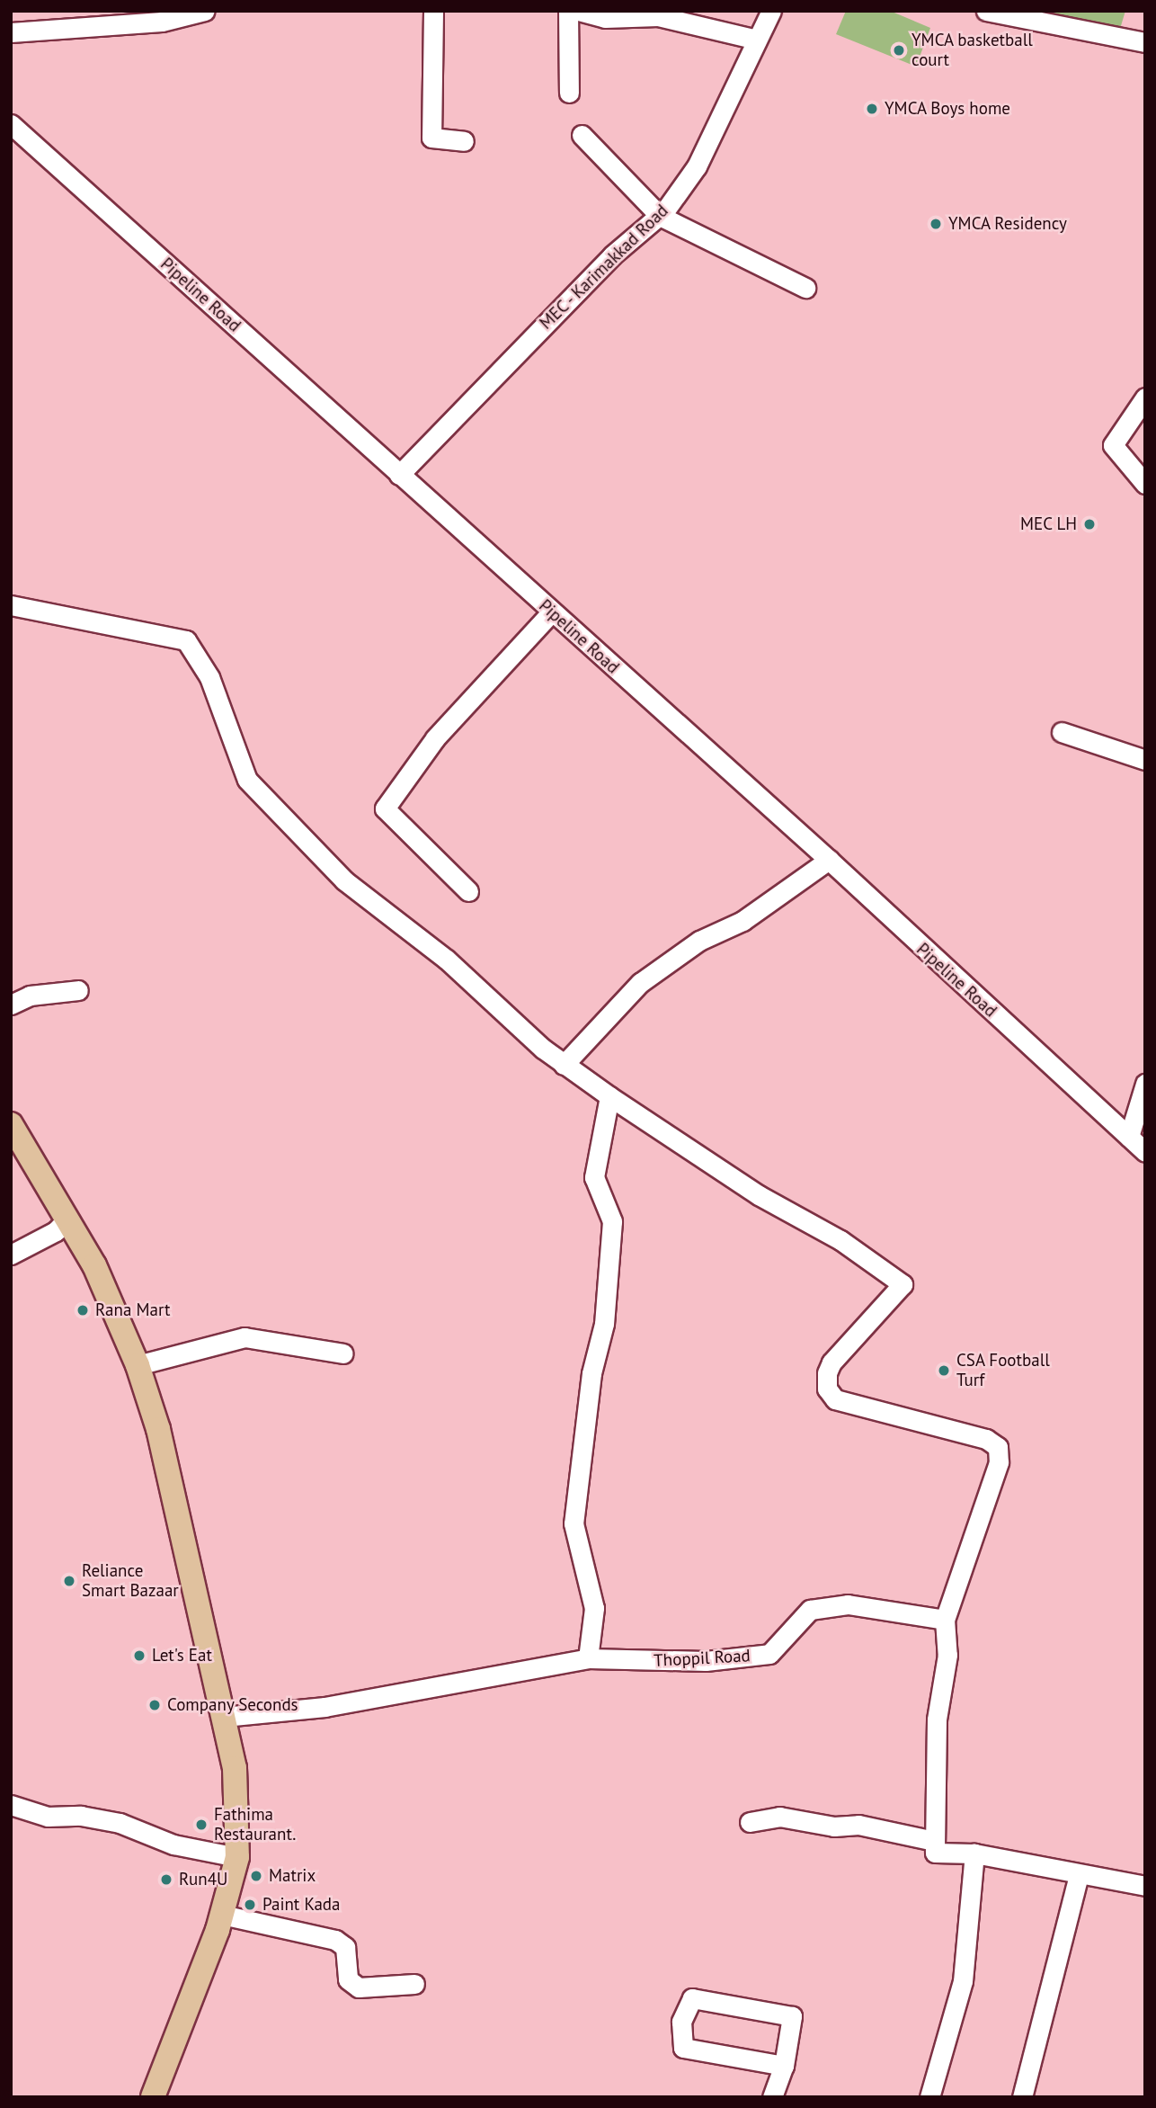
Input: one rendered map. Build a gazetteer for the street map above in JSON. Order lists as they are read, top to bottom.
{
  "streets": {
    "street": ["MEC - Karimakkad Road", "Pipeline Road", "Thoppil Road"]
  },
  "crossings": [
    ["MEC - Karimakkad Road", "Pipeline Road"]
  ],
  "places": [
    "YMCA basketball court",
    "YMCA Boys home",
    "YMCA Residency",
    "MEC LH",
    "Rana Mart",
    "CSA Football Turf",
    "Reliance Smart Bazaar",
    "Let's Eat",
    "Company Seconds",
    "Fathima Restaurant.",
    "Matrix",
    "Run4U",
    "Paint Kada"
  ]
}
